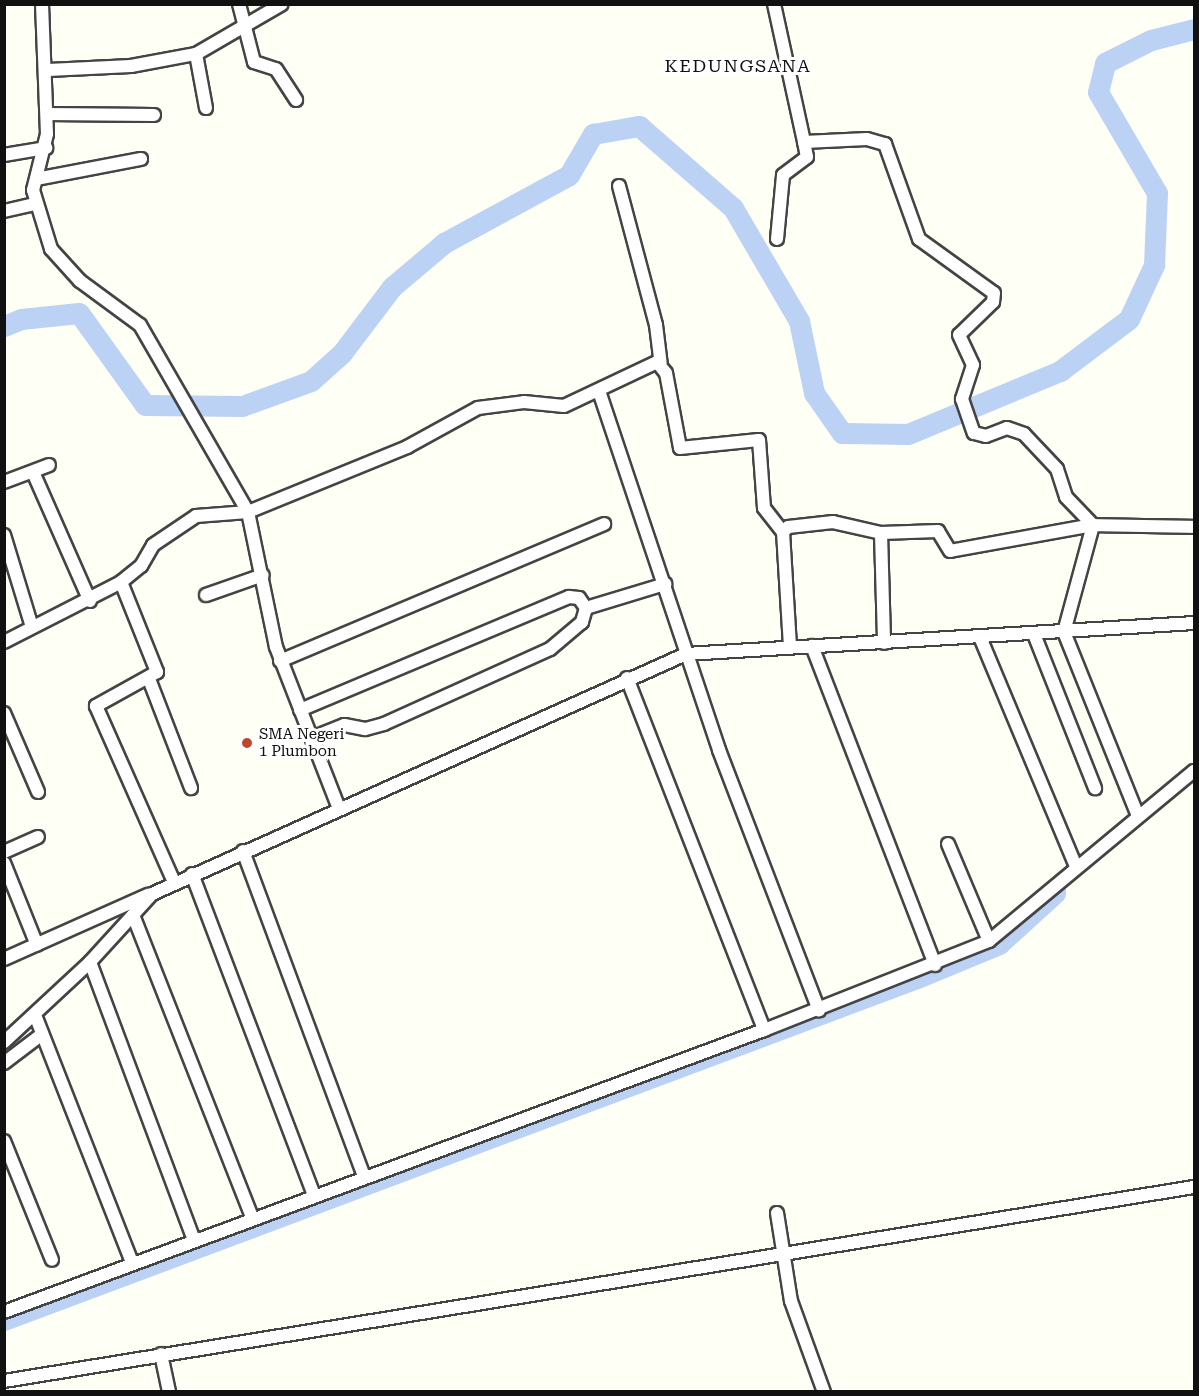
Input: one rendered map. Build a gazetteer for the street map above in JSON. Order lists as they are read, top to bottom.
{
  "districts": ["KEDUNGSANA"],
  "places": ["SMA Negeri 1 Plumbon"]
}
